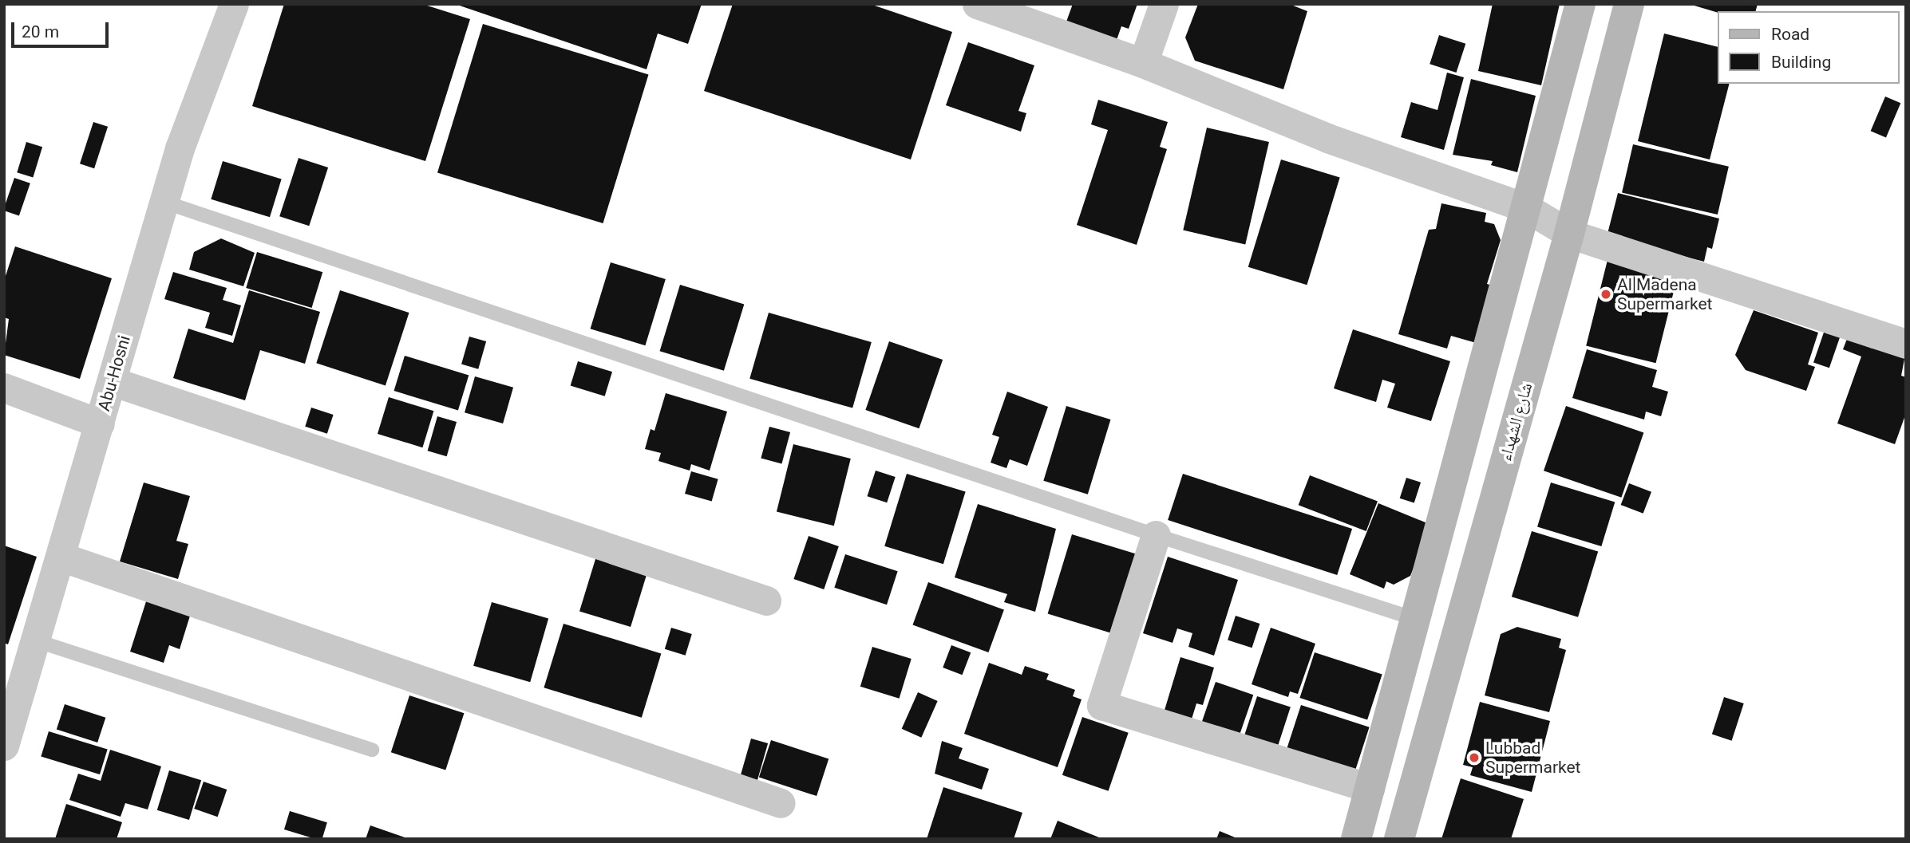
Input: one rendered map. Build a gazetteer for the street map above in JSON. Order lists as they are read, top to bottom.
{
  "streets": {
    "main road": ["شارع الشهداء"],
    "street": ["Abu-Hosni"]
  },
  "places": ["Al Madena Supermarket", "Lubbad Supermarket"],
  "legend": ["Road", "Building"],
  "scale_bar": "20 m"
}
